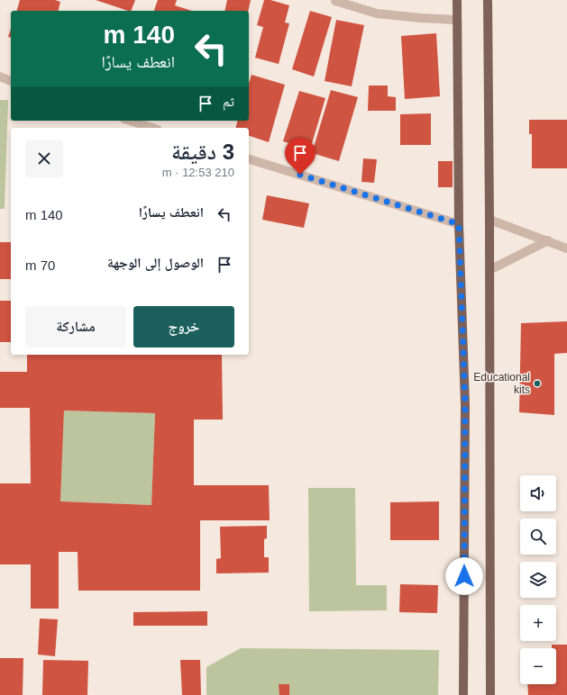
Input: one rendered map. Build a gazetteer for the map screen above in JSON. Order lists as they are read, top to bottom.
{
  "places": ["Educational kits"],
  "page": {
    "turn": ["140 m", "انعطف يسارًا"],
    "then": "ثم",
    "heading": ["3 دقيقة", "210 m · 12:53"],
    "list": [
      {
        "name": "انعطف يسارًا",
        "value": "140 m"
      },
      {
        "name": "الوصول إلى الوجهة",
        "value": "70 m"
      }
    ],
    "buttons": ["خروج", "مشاركة"],
    "map_buttons": ["+", "−"]
  }
}
